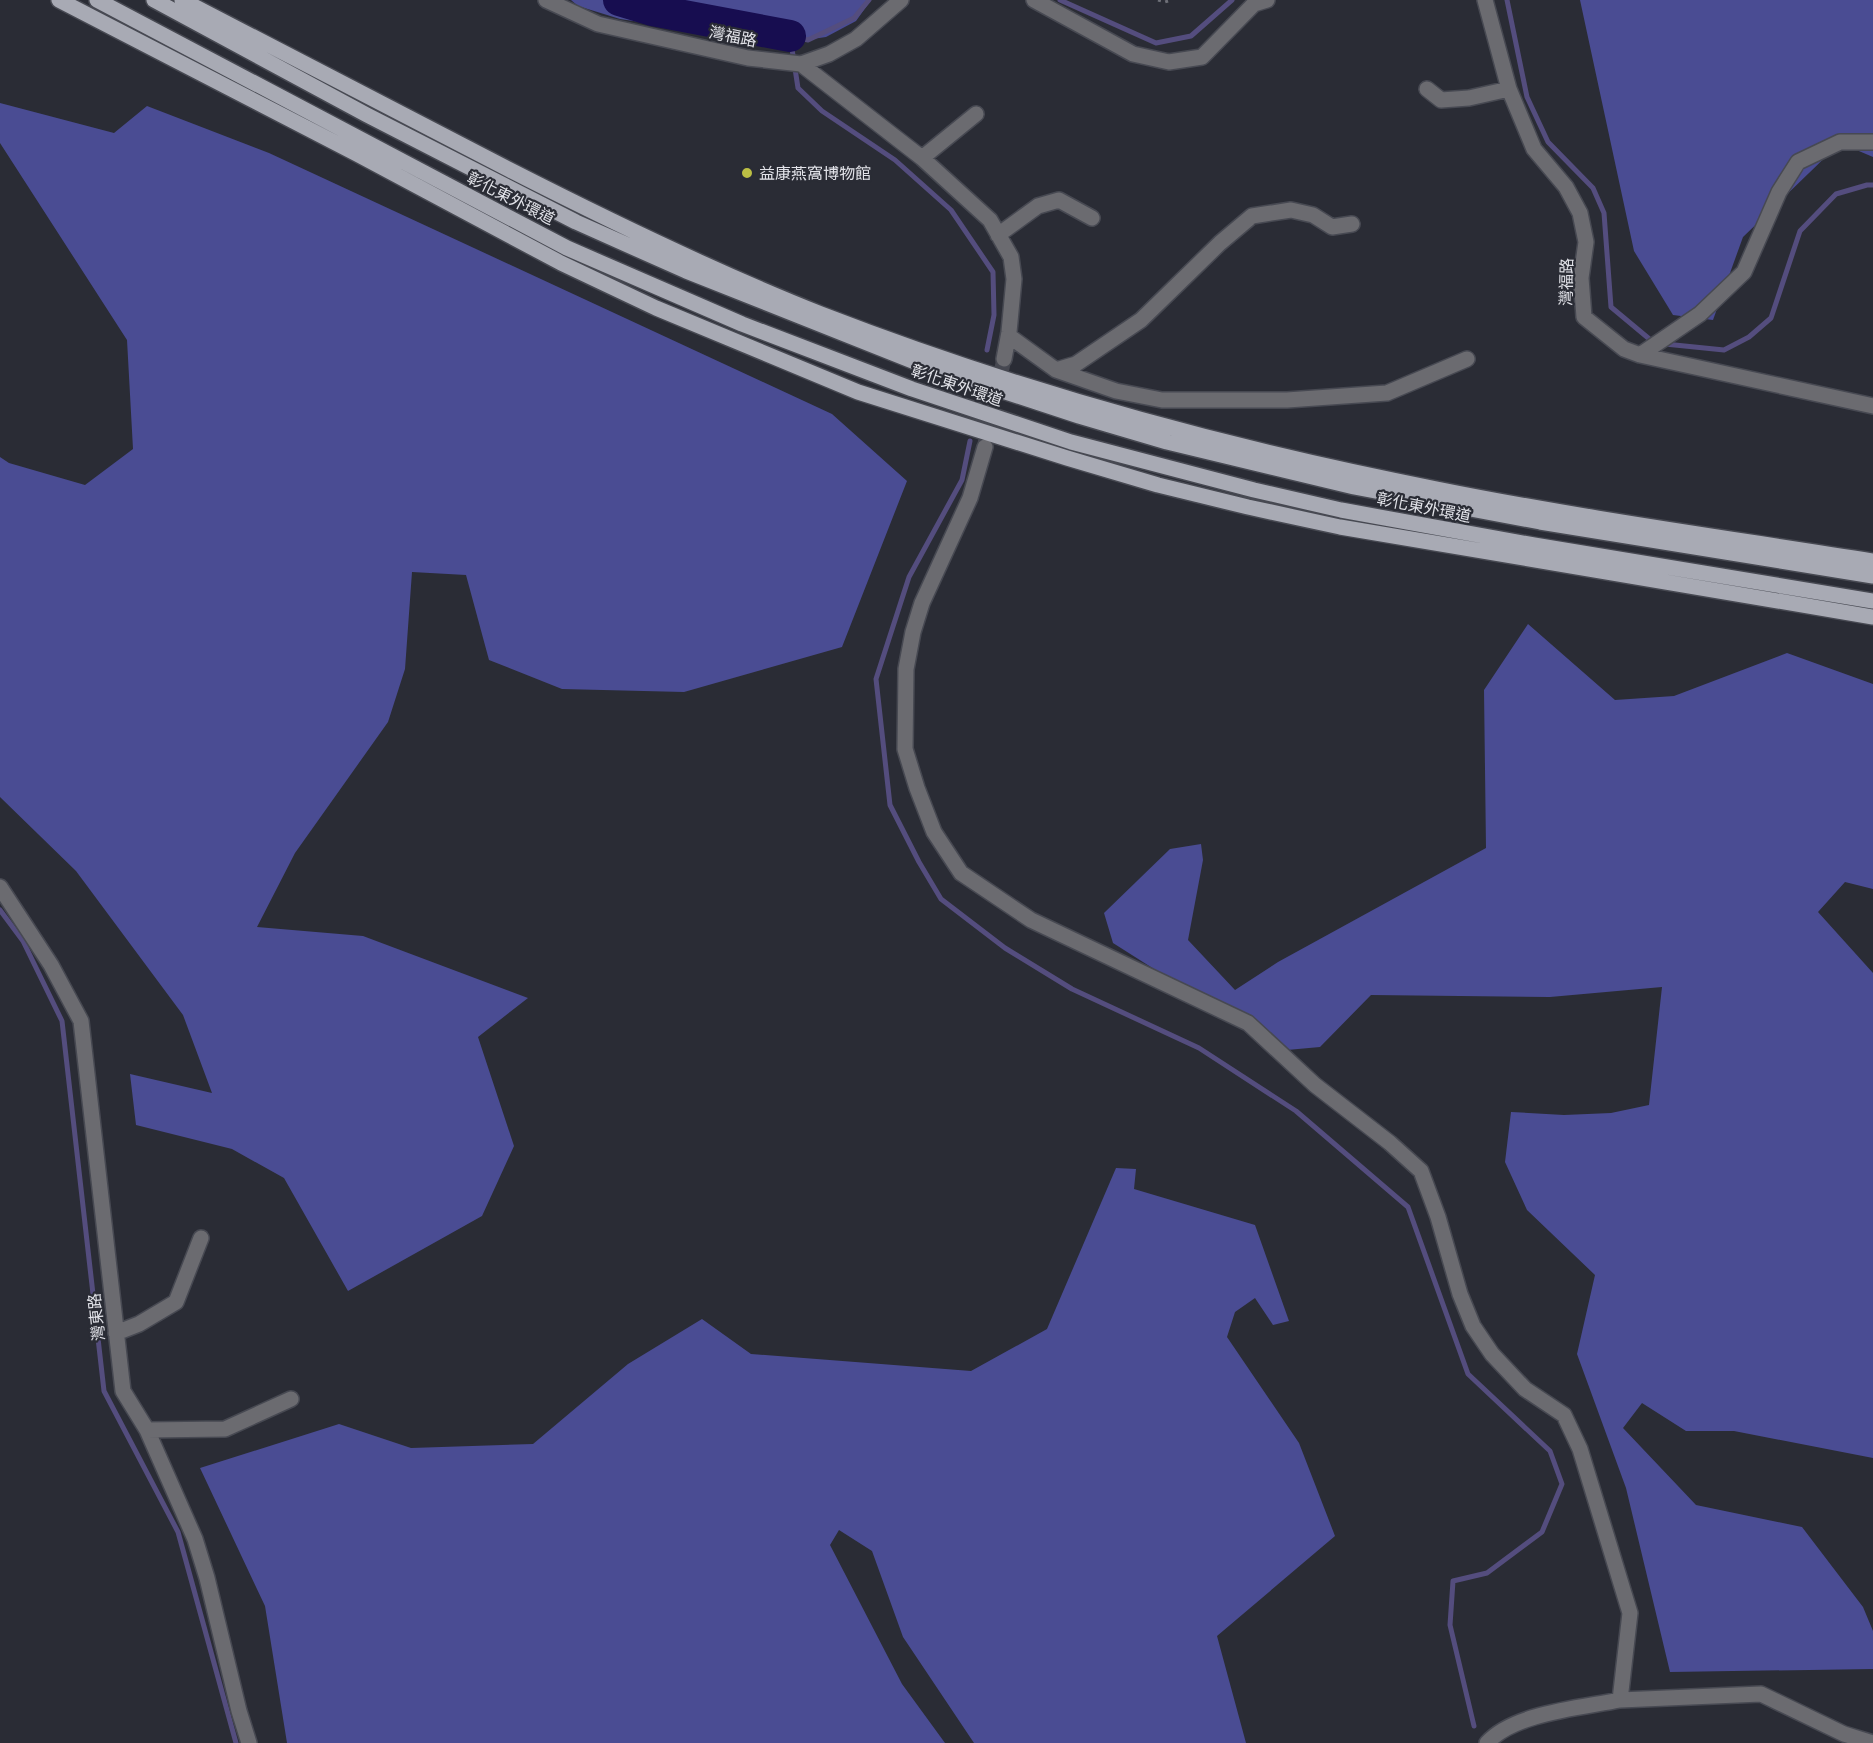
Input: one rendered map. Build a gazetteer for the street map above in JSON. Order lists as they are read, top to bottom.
{
  "streets": {
    "main road": ["彰化東外環道"],
    "street": ["灣福路", "灣東路"]
  },
  "places": ["益康燕窩博物館"]
}
